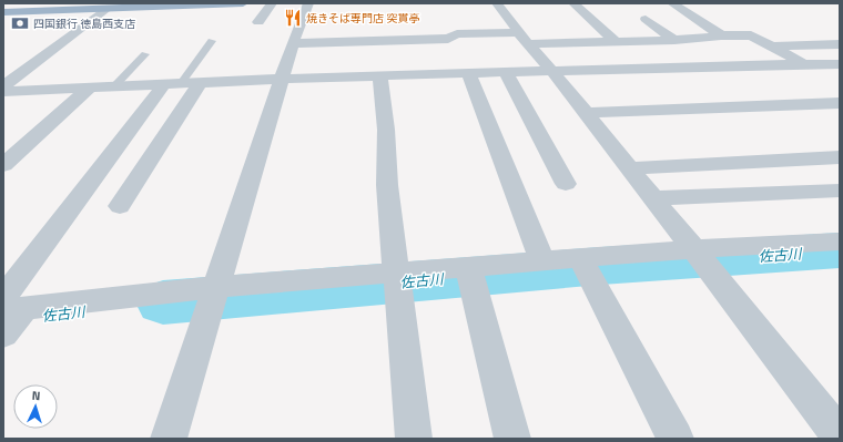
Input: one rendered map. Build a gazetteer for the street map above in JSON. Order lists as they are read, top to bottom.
{
  "water": ["佐古川"],
  "places": {
    "restaurant": ["焼きそば専門店 突貫亭"],
    "bank": ["四国銀行 徳島西支店"]
  },
  "north": "top"
}
